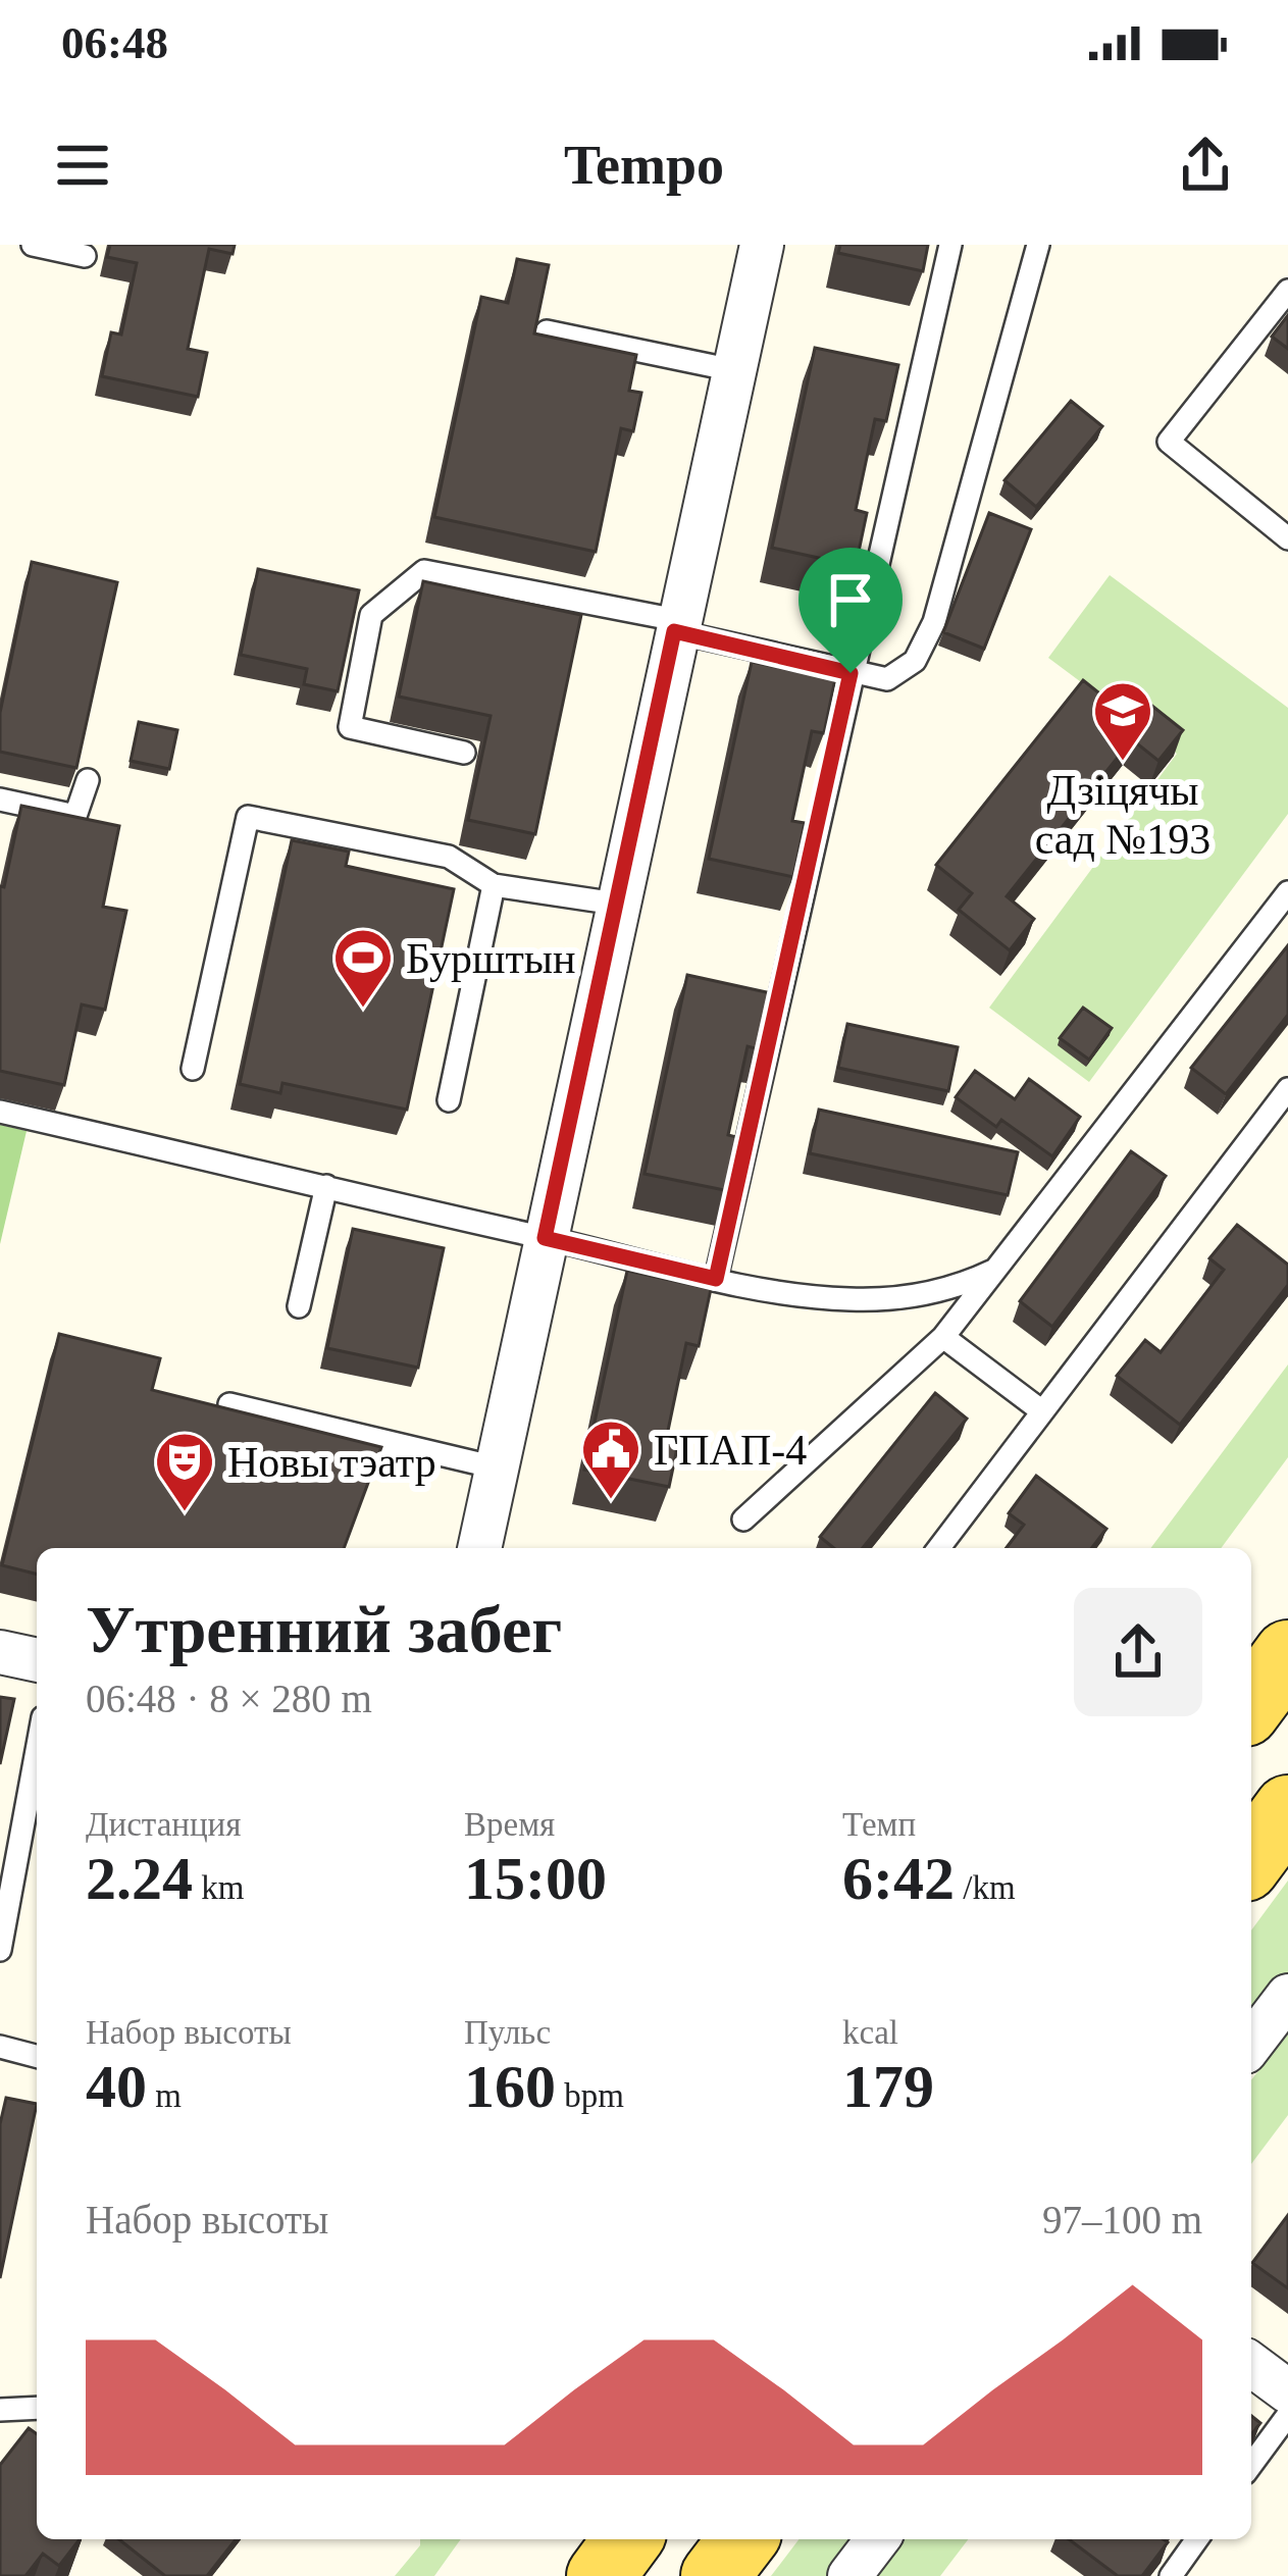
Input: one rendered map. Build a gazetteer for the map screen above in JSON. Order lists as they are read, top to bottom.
{
  "places": {
    "school or university": ["Дзіцячы сад №193"],
    "sports": ["Бурштын"],
    "public building": ["ГПАП-4"],
    "theatre": ["Новы тэатр"]
  },
  "page": {
    "status": "06:48",
    "header": "Tempo",
    "heading": ["Утренний забег", "06:48 · 8 × 280 m"],
    "stats": [
      ["Дистанция", "2.24 km"],
      ["Время", "15:00"],
      ["Темп", "6:42 /km"],
      ["Набор высоты", "40 m"],
      ["Пульс", "160 bpm"],
      ["kcal", "179"]
    ],
    "chart": ["Набор высоты", "97–100 m"]
  }
}
